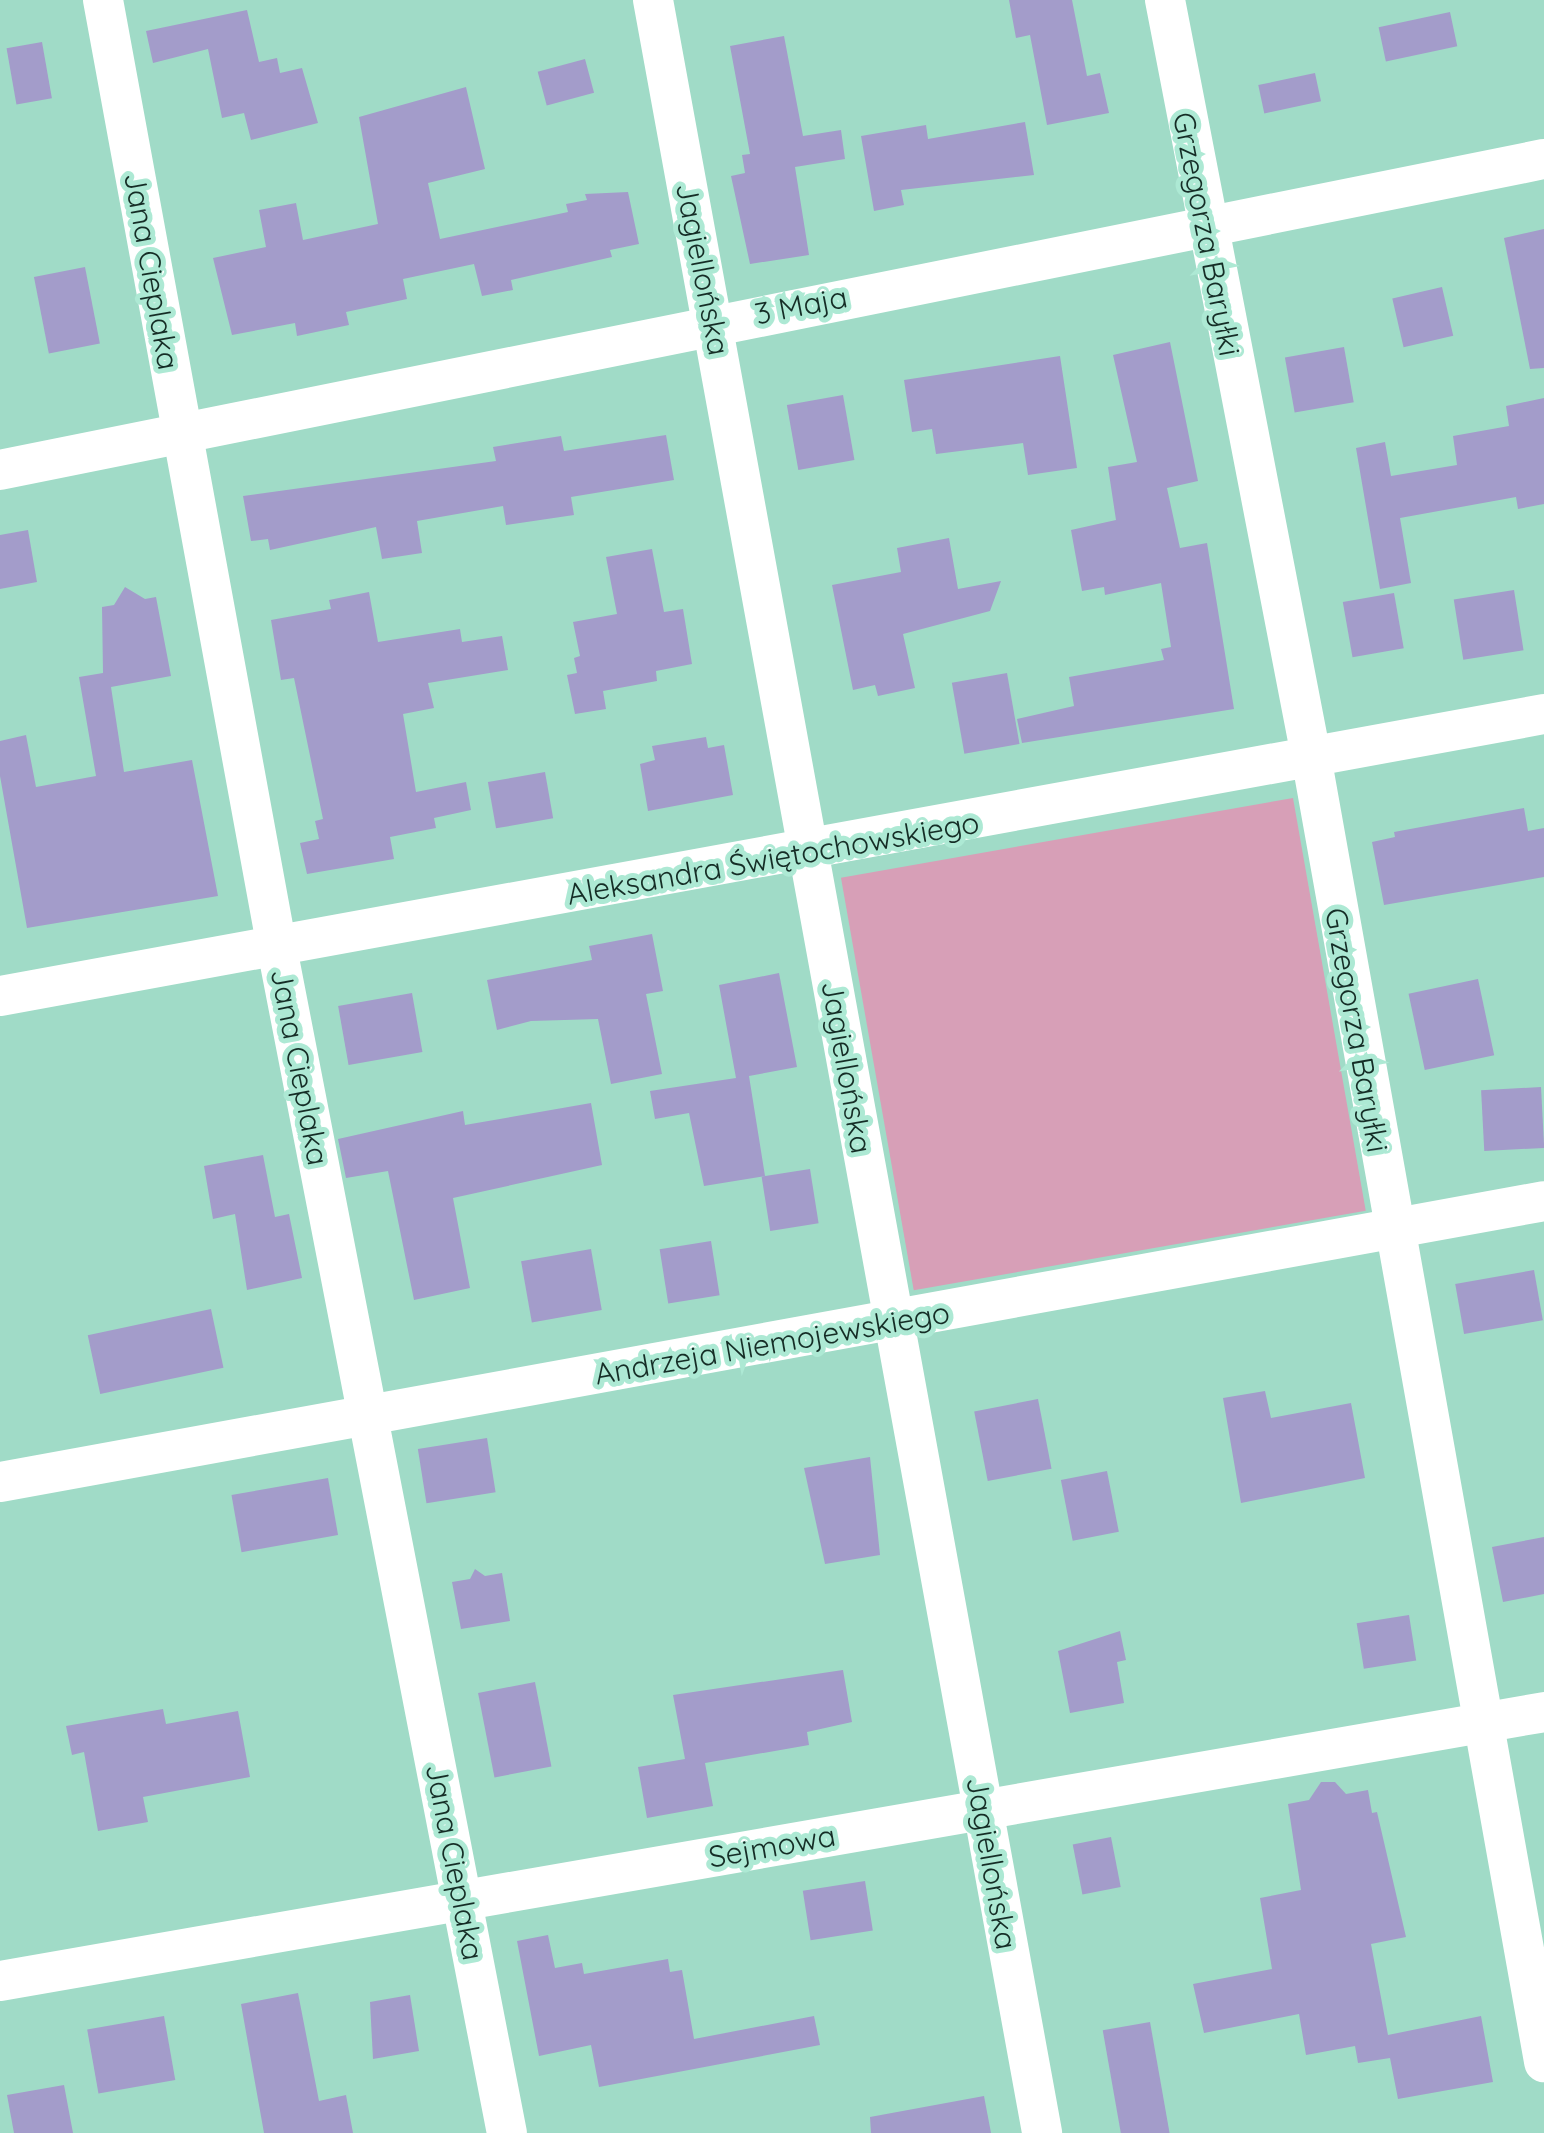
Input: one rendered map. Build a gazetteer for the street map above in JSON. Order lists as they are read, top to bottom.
{
  "streets": {
    "street": [
      "Grzegorza Baryłki",
      "Jagiellońska",
      "Jana Cieplaka",
      "3 Maja",
      "Aleksandra Świętochowskiego",
      "Andrzeja Niemojewskiego",
      "Sejmowa"
    ]
  },
  "crossings": [
    ["Grzegorza Baryłki", "3 Maja"],
    ["Grzegorza Baryłki", "Aleksandra Świętochowskiego"],
    ["Grzegorza Baryłki", "Andrzeja Niemojewskiego"],
    ["Grzegorza Baryłki", "Sejmowa"],
    ["Jagiellońska", "3 Maja"],
    ["Jagiellońska", "Aleksandra Świętochowskiego"],
    ["Jagiellońska", "Andrzeja Niemojewskiego"],
    ["Jagiellońska", "Sejmowa"],
    ["Jana Cieplaka", "3 Maja"],
    ["Jana Cieplaka", "Aleksandra Świętochowskiego"],
    ["Jana Cieplaka", "Andrzeja Niemojewskiego"],
    ["Jana Cieplaka", "Sejmowa"]
  ]
}
